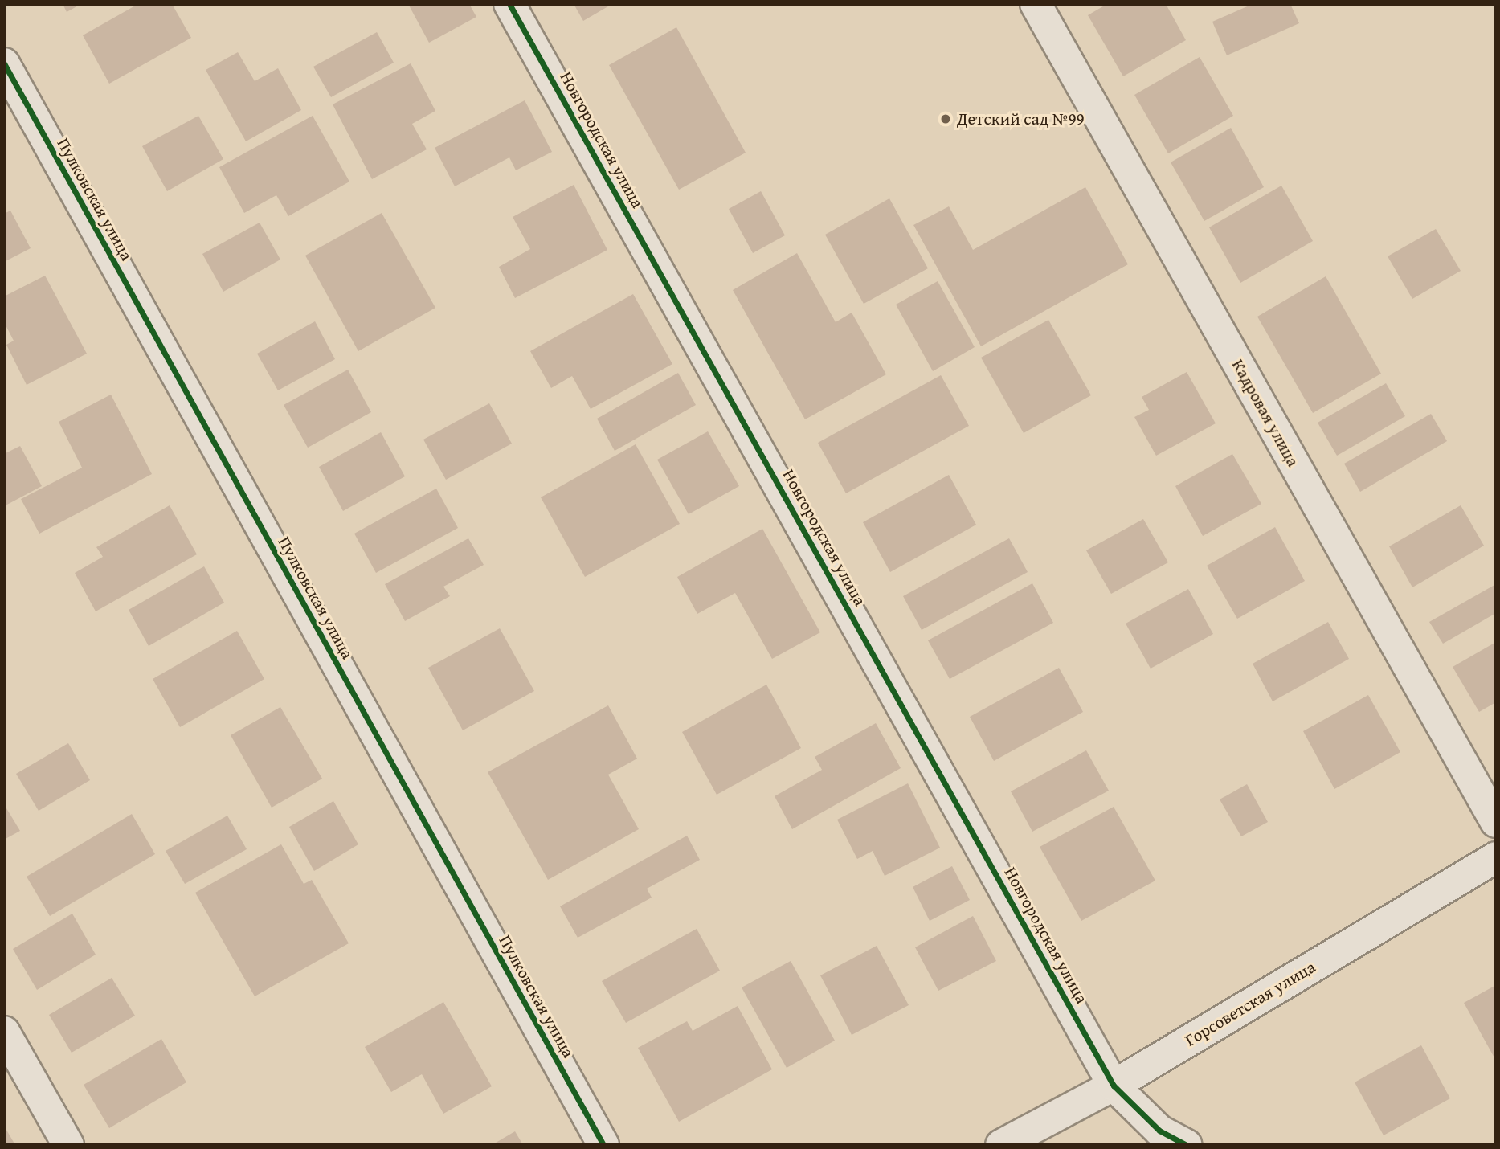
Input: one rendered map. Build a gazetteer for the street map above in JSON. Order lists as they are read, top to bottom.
{
  "streets": {
    "street": [
      "Новгородская улица",
      "Пулковская улица",
      "Кадровая улица",
      "Горсоветская улица"
    ]
  },
  "crossings": [
    ["Новгородская улица", "Горсоветская улица"]
  ],
  "places": ["Детский сад №99"]
}
